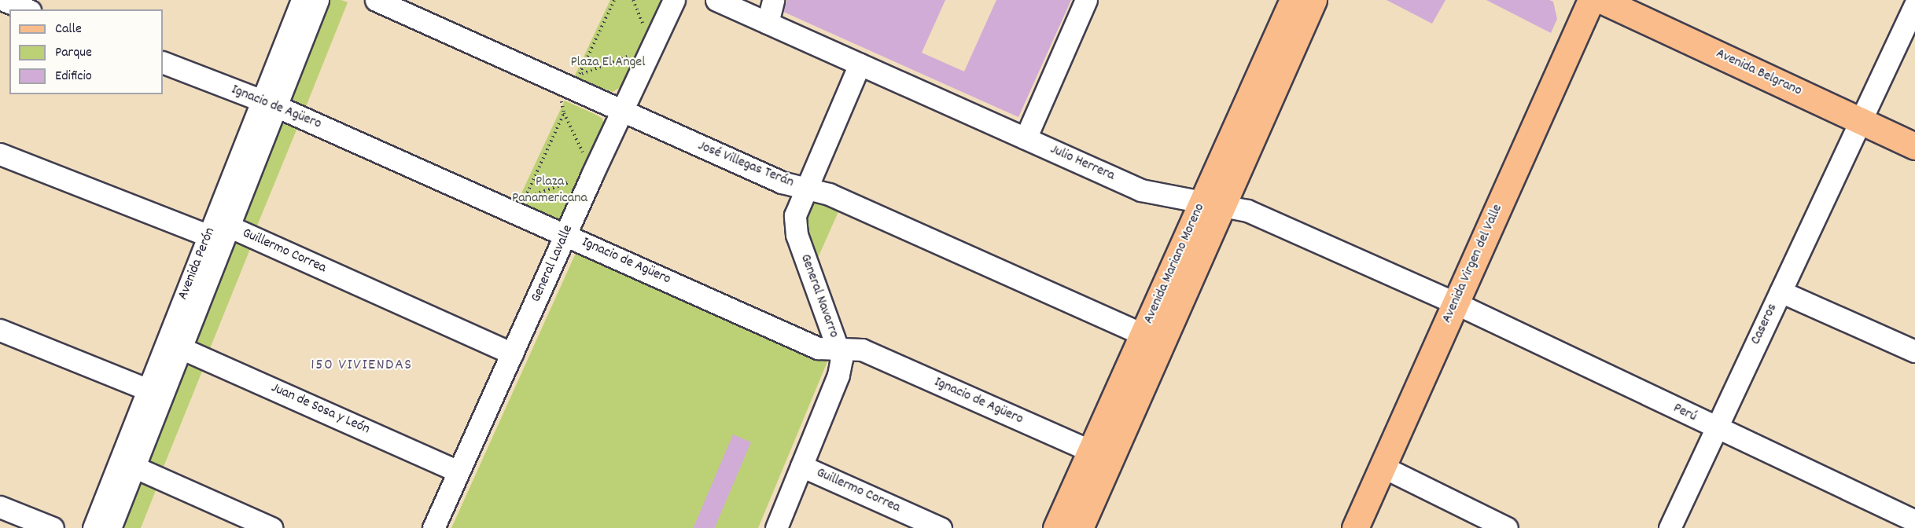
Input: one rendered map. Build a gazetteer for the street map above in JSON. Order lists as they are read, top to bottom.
{
  "streets": {
    "main road": ["Avenida Belgrano", "Avenida Mariano Moreno", "Avenida Virgen del Valle"],
    "street": [
      "Ignacio de Agüero",
      "Julio Herrera",
      "José Villegas Terán",
      "Guillermo Correa",
      "Avenida Perón",
      "General Lavalle",
      "General Navarro",
      "Caseros",
      "Juan de Sosa y León",
      "Perú"
    ]
  },
  "crossings": [
    ["Avenida Belgrano", "Caseros"],
    ["Ignacio de Agüero", "Avenida Perón"],
    ["Ignacio de Agüero", "General Lavalle"],
    ["Ignacio de Agüero", "Avenida Mariano Moreno"],
    ["Ignacio de Agüero", "General Navarro"],
    ["Julio Herrera", "Avenida Mariano Moreno"],
    ["Julio Herrera", "Avenida Virgen del Valle"],
    ["Julio Herrera", "General Navarro"],
    ["Julio Herrera", "Perú"],
    ["José Villegas Terán", "General Lavalle"],
    ["José Villegas Terán", "Avenida Mariano Moreno"],
    ["José Villegas Terán", "General Navarro"],
    ["Guillermo Correa", "Avenida Perón"],
    ["Guillermo Correa", "General Lavalle"],
    ["Guillermo Correa", "General Navarro"],
    ["Avenida Perón", "Juan de Sosa y León"],
    ["General Lavalle", "Juan de Sosa y León"],
    ["Avenida Virgen del Valle", "Perú"],
    ["Caseros", "Perú"]
  ],
  "districts": ["150 VIVIENDAS"],
  "parks": ["Plaza El Angel", "Plaza Panamericana"],
  "legend": ["Calle", "Parque", "Edificio"]
}
